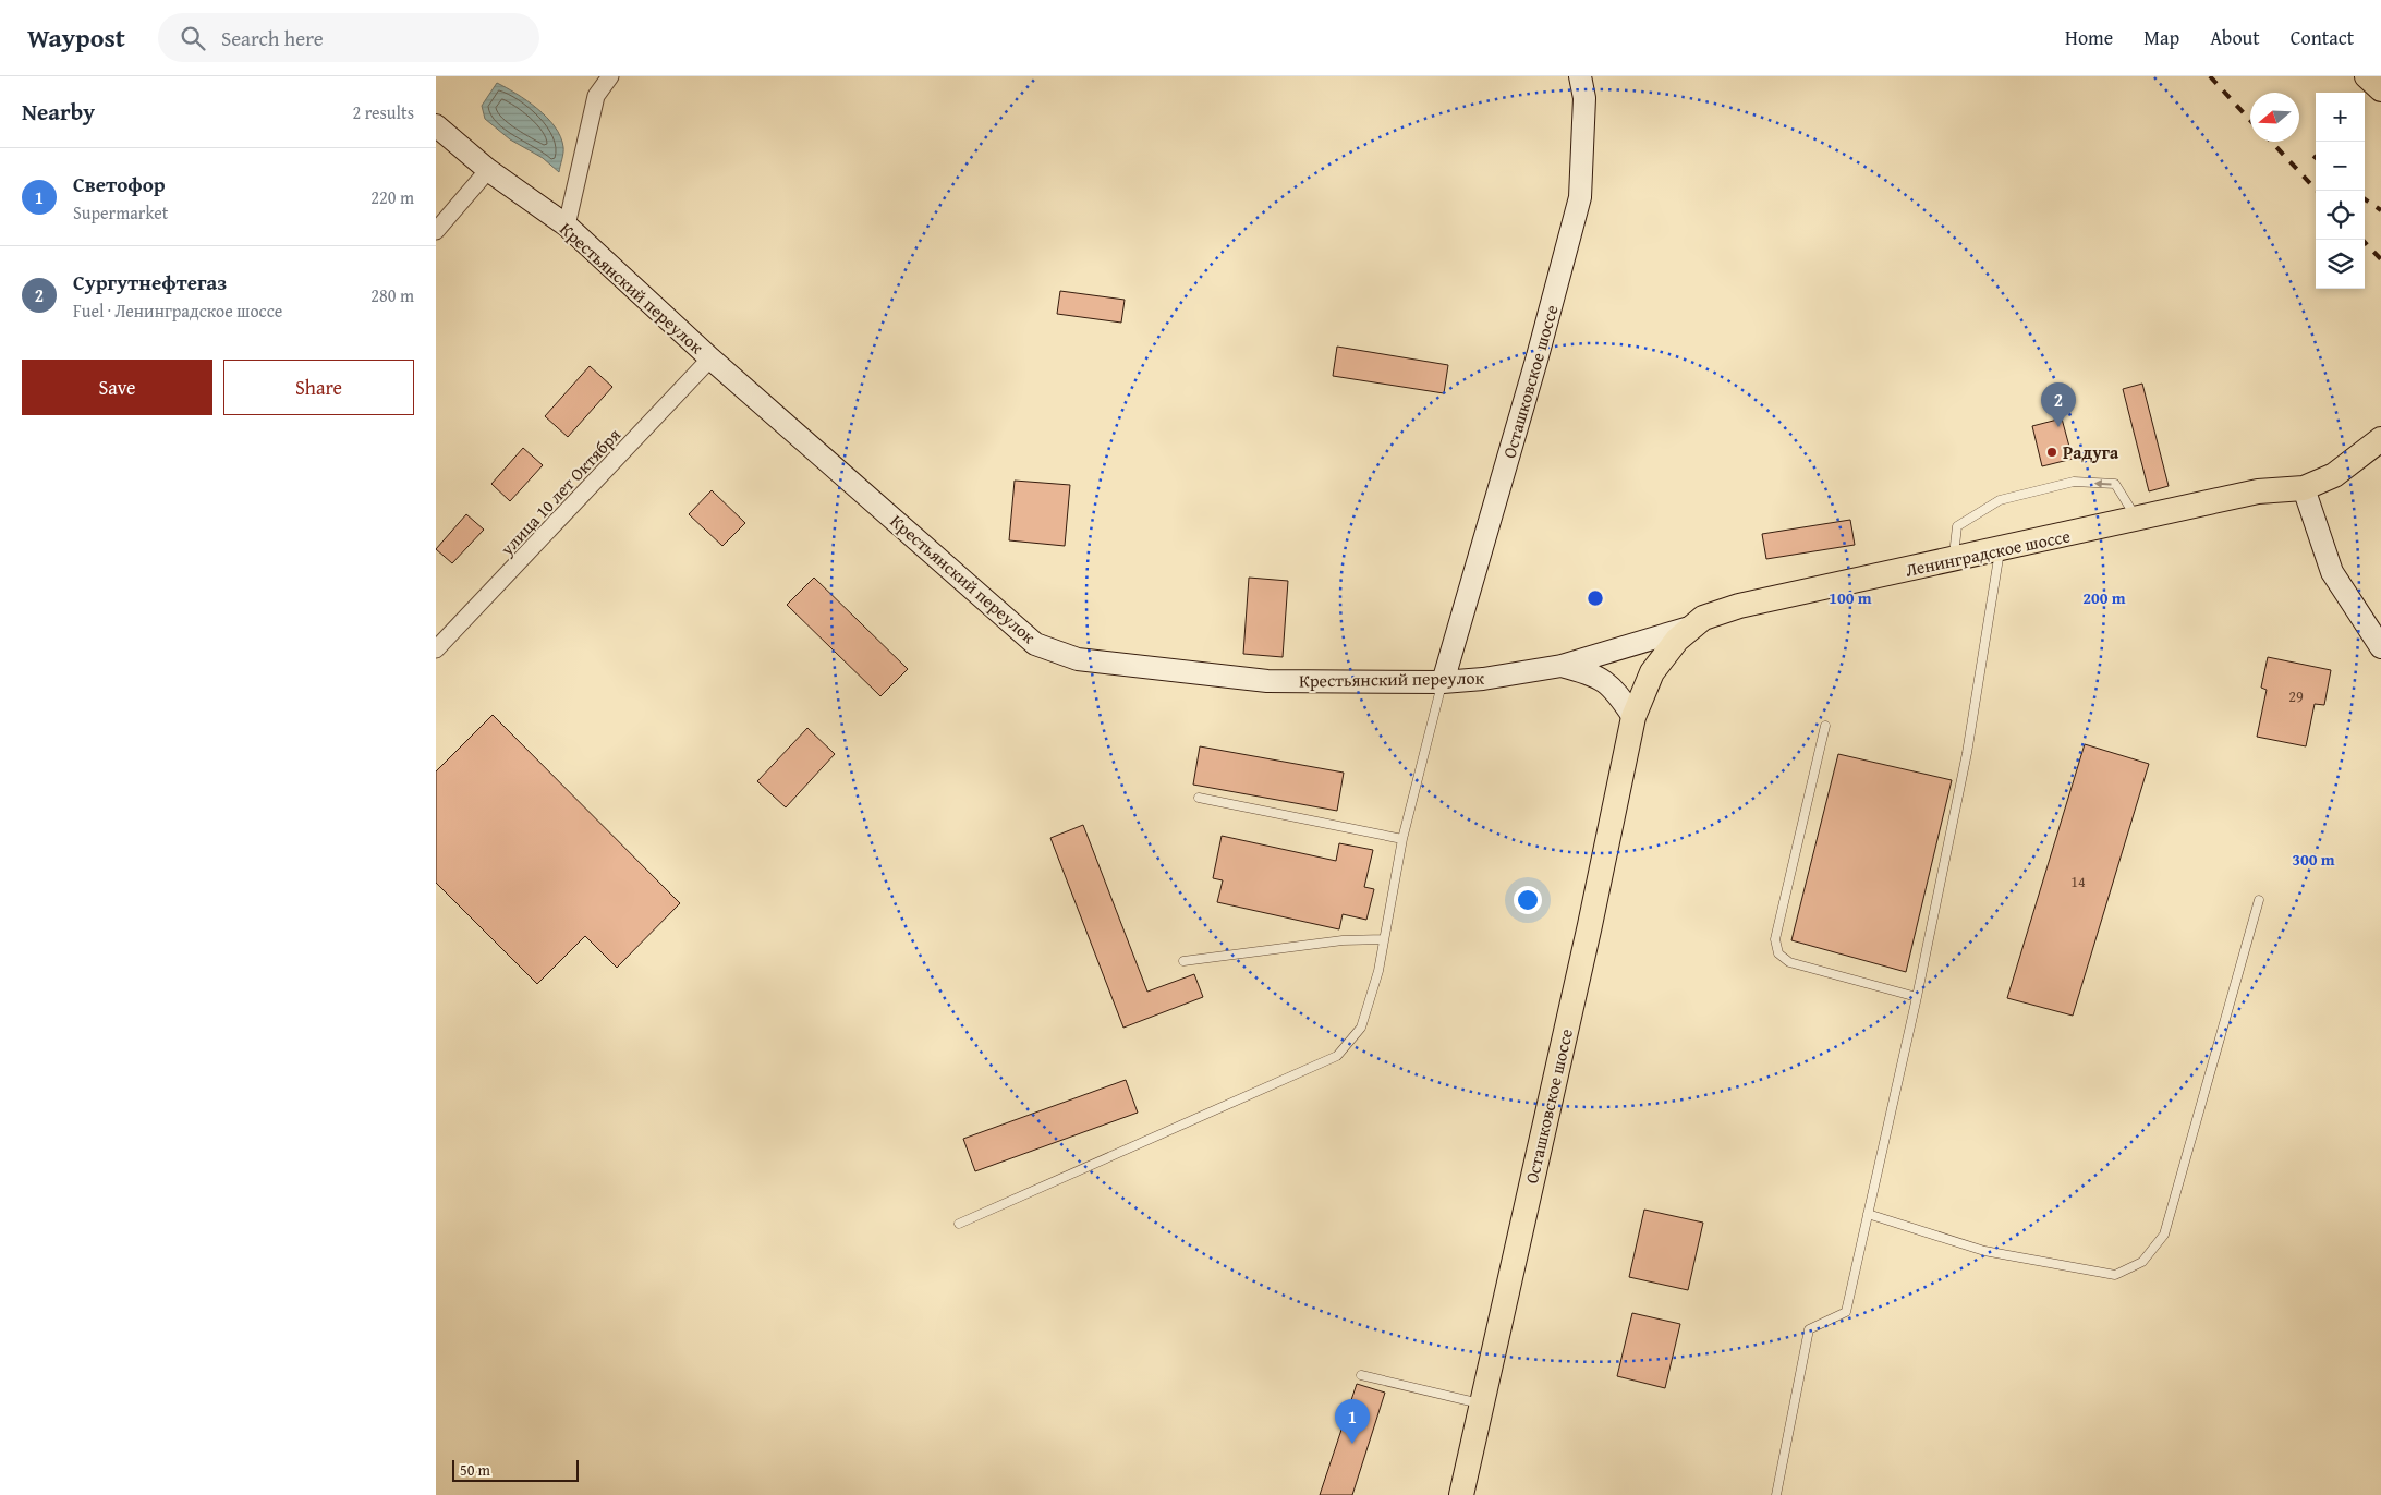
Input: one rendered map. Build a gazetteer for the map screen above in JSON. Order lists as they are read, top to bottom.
{
  "streets": {
    "main road": ["Осташковское шоссе", "Ленинградское шоссе"],
    "street": ["Крестьянский переулок", "улица 10 лет Октября"]
  },
  "crossings": [
    ["Крестьянский переулок", "Осташковское шоссе"],
    ["Крестьянский переулок", "улица 10 лет Октября"],
    ["Крестьянский переулок", "Ленинградское шоссе"],
    ["Осташковское шоссе", "Ленинградское шоссе"]
  ],
  "places": ["Радуга"],
  "house_numbers": ["29", "14"],
  "scale_bar": "50 m",
  "north": "left",
  "page": {
    "header": "Waypost",
    "search": "Search here",
    "nav": [
      "Home",
      "Map",
      "About",
      "Contact"
    ],
    "heading": ["Nearby", "2 results"],
    "map_buttons": ["+", "−"],
    "list": [
      {
        "mark": "1",
        "name": "Светофор",
        "note": "Supermarket",
        "value": "220 m"
      },
      {
        "mark": "2",
        "name": "Сургутнефтегаз",
        "note": "Fuel · Ленинградское шоссе",
        "value": "280 m"
      }
    ],
    "buttons": ["Save", "Share"],
    "pins": ["2", "1"],
    "scale": "50 m"
  },
  "rings": ["100 m", "200 m", "300 m"]
}
